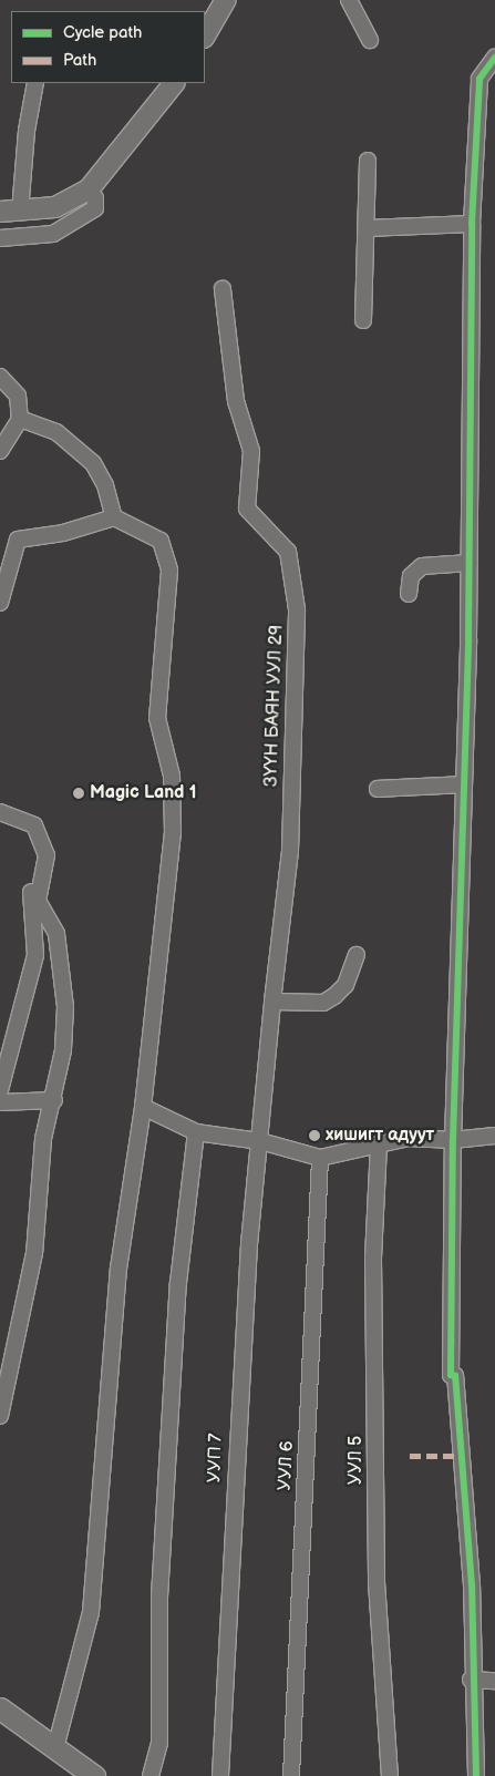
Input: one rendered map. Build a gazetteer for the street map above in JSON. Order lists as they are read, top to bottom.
{
  "streets": {
    "street": [
      "ЗҮҮН БАЯН УУЛ 29",
      "УУП 7",
      "УУЛ 5",
      "УУЛ 6"
    ]
  },
  "crossings": [
    ["ЗҮҮН БАЯН УУЛ 29", "УУП 7"]
  ],
  "places": ["Magic Land 1", "хишигт адуут"],
  "legend": ["Cycle path", "Path"]
}
